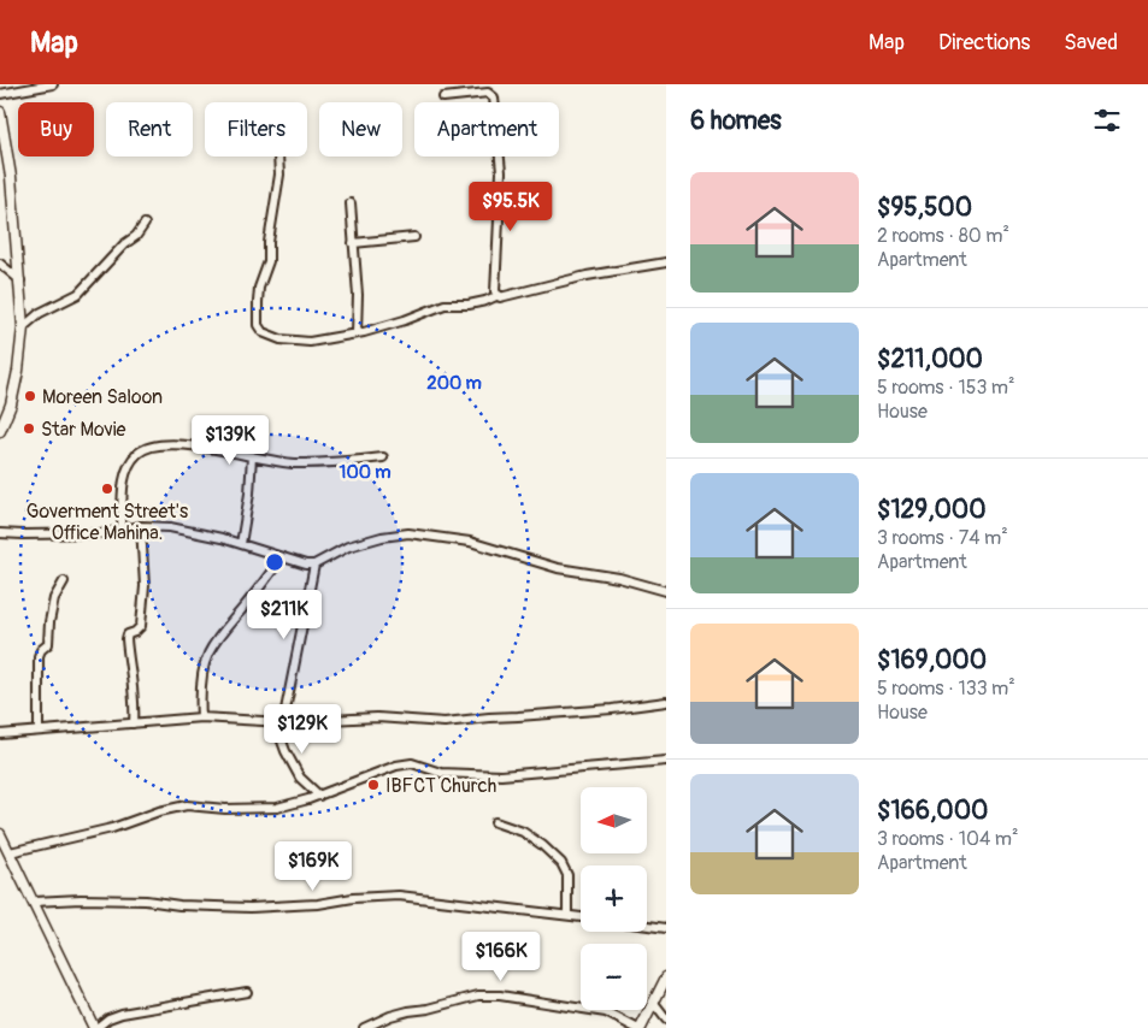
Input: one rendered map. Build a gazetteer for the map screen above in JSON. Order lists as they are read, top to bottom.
{
  "places": [
    "Moreen Saloon",
    "Star Movie",
    "Goverment Street's Office Mahina.",
    "IBFCT Church"
  ],
  "north": "left",
  "page": {
    "header": "Map",
    "nav": ["Map", "Directions", "Saved"],
    "heading": "6 homes",
    "chip": [
      "Buy",
      "Rent",
      "Filters",
      "New",
      "Apartment"
    ],
    "list": [
      {
        "name": "$95,500",
        "note": "2 rooms · 80 m² · Apartment"
      },
      {
        "name": "$211,000",
        "note": "5 rooms · 153 m² · House"
      },
      {
        "name": "$129,000",
        "note": "3 rooms · 74 m² · Apartment"
      },
      {
        "name": "$169,000",
        "note": "5 rooms · 133 m² · House"
      },
      {
        "name": "$166,000",
        "note": "3 rooms · 104 m² · Apartment"
      }
    ],
    "price": [
      "$95.5K",
      "$139K",
      "$211K",
      "$129K",
      "$169K",
      "$166K"
    ],
    "map_buttons": ["+", "−"]
  },
  "rings": ["200 m", "100 m"]
}
